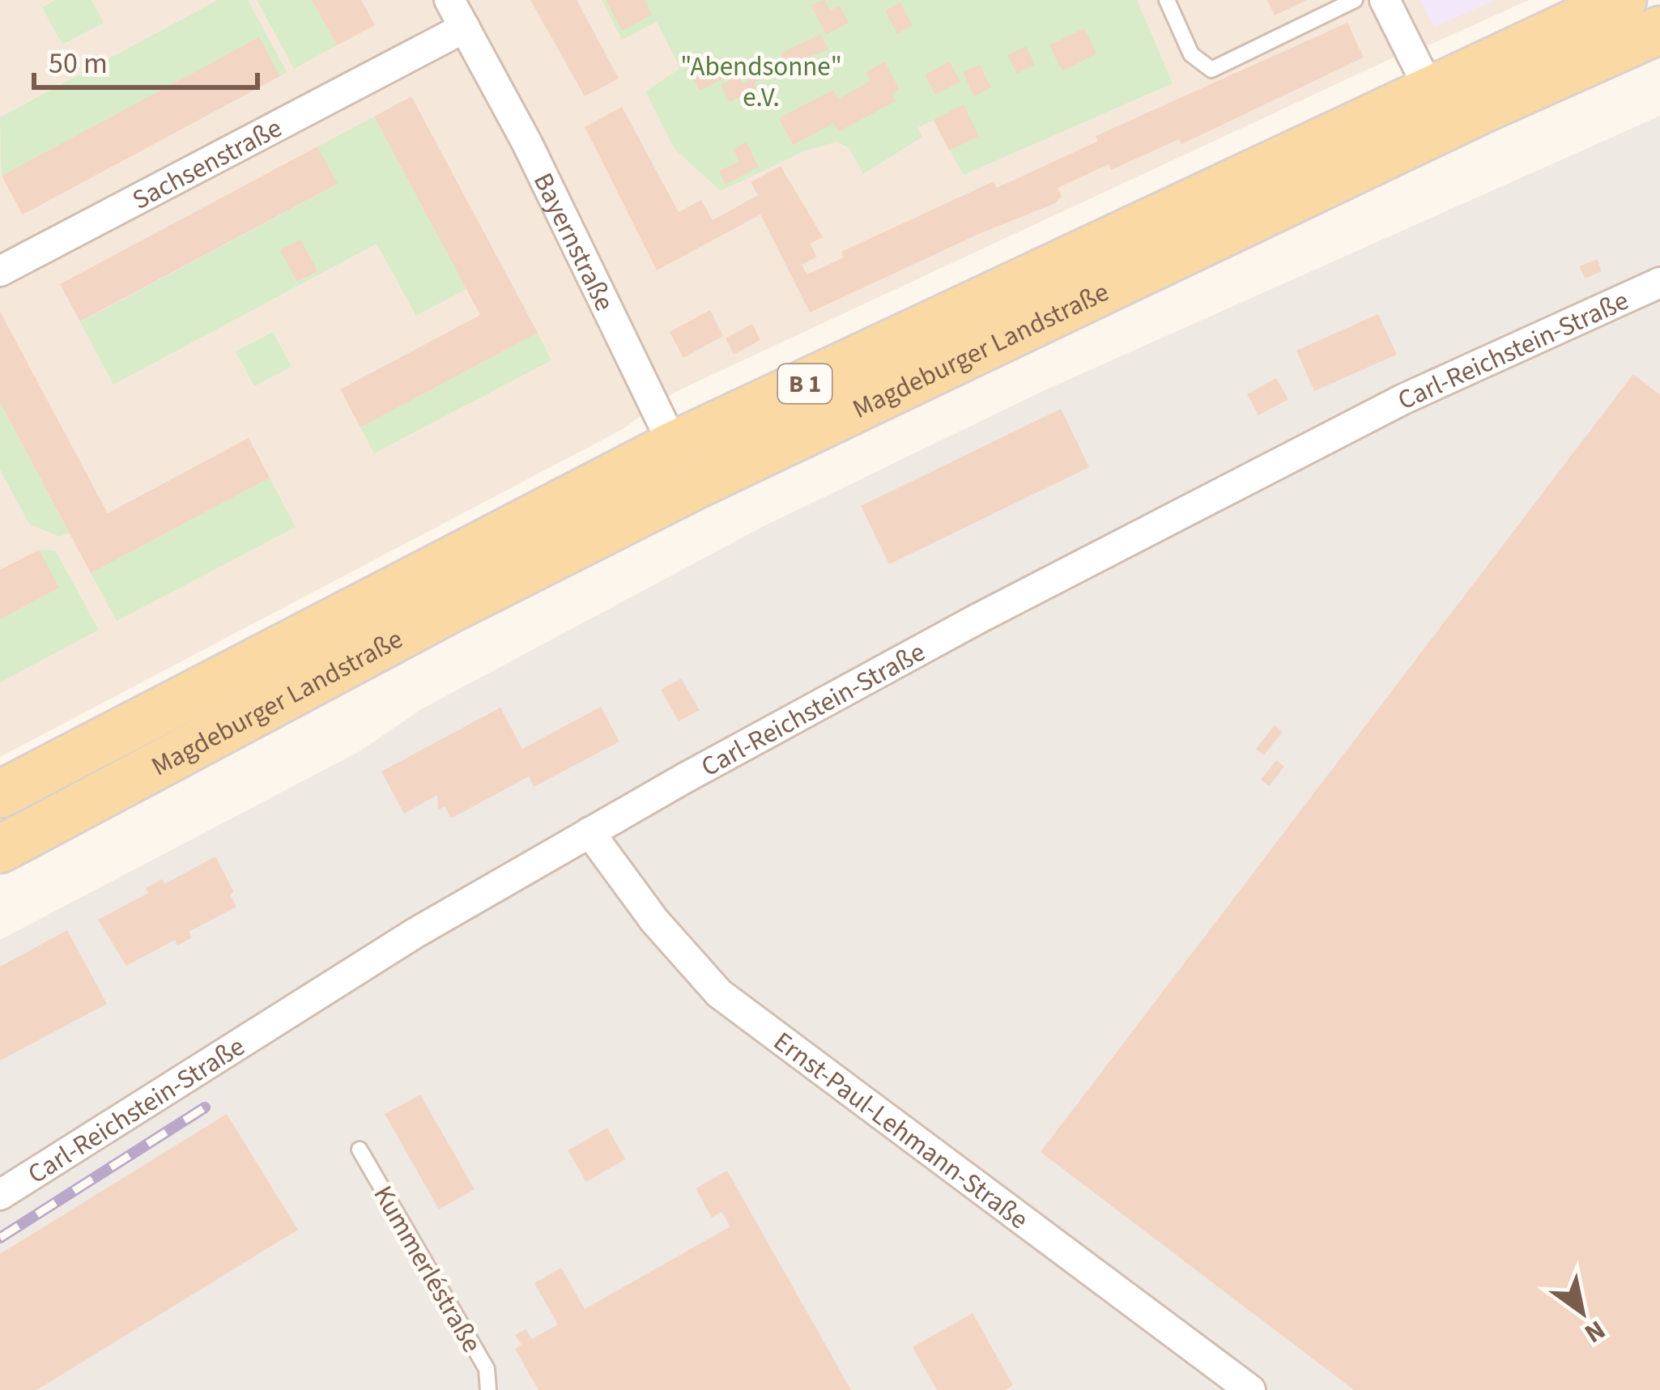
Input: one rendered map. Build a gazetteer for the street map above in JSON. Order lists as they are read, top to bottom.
{
  "streets": {
    "main road": ["Magdeburger Landstraße", "B 1"],
    "street": [
      "Sachsenstraße",
      "Bayernstraße",
      "Carl-Reichstein-Straße",
      "Ernst-Paul-Lehmann-Straße"
    ],
    "lane": ["Kummerléstraße"]
  },
  "crossings": [
    ["Sachsenstraße", "Bayernstraße"],
    ["Bayernstraße", "Magdeburger Landstraße"],
    ["Carl-Reichstein-Straße", "Ernst-Paul-Lehmann-Straße"]
  ],
  "parks": ["\"Abendsonne\" e.V."],
  "scale_bar": "50 m",
  "north": "bottom right"
}
